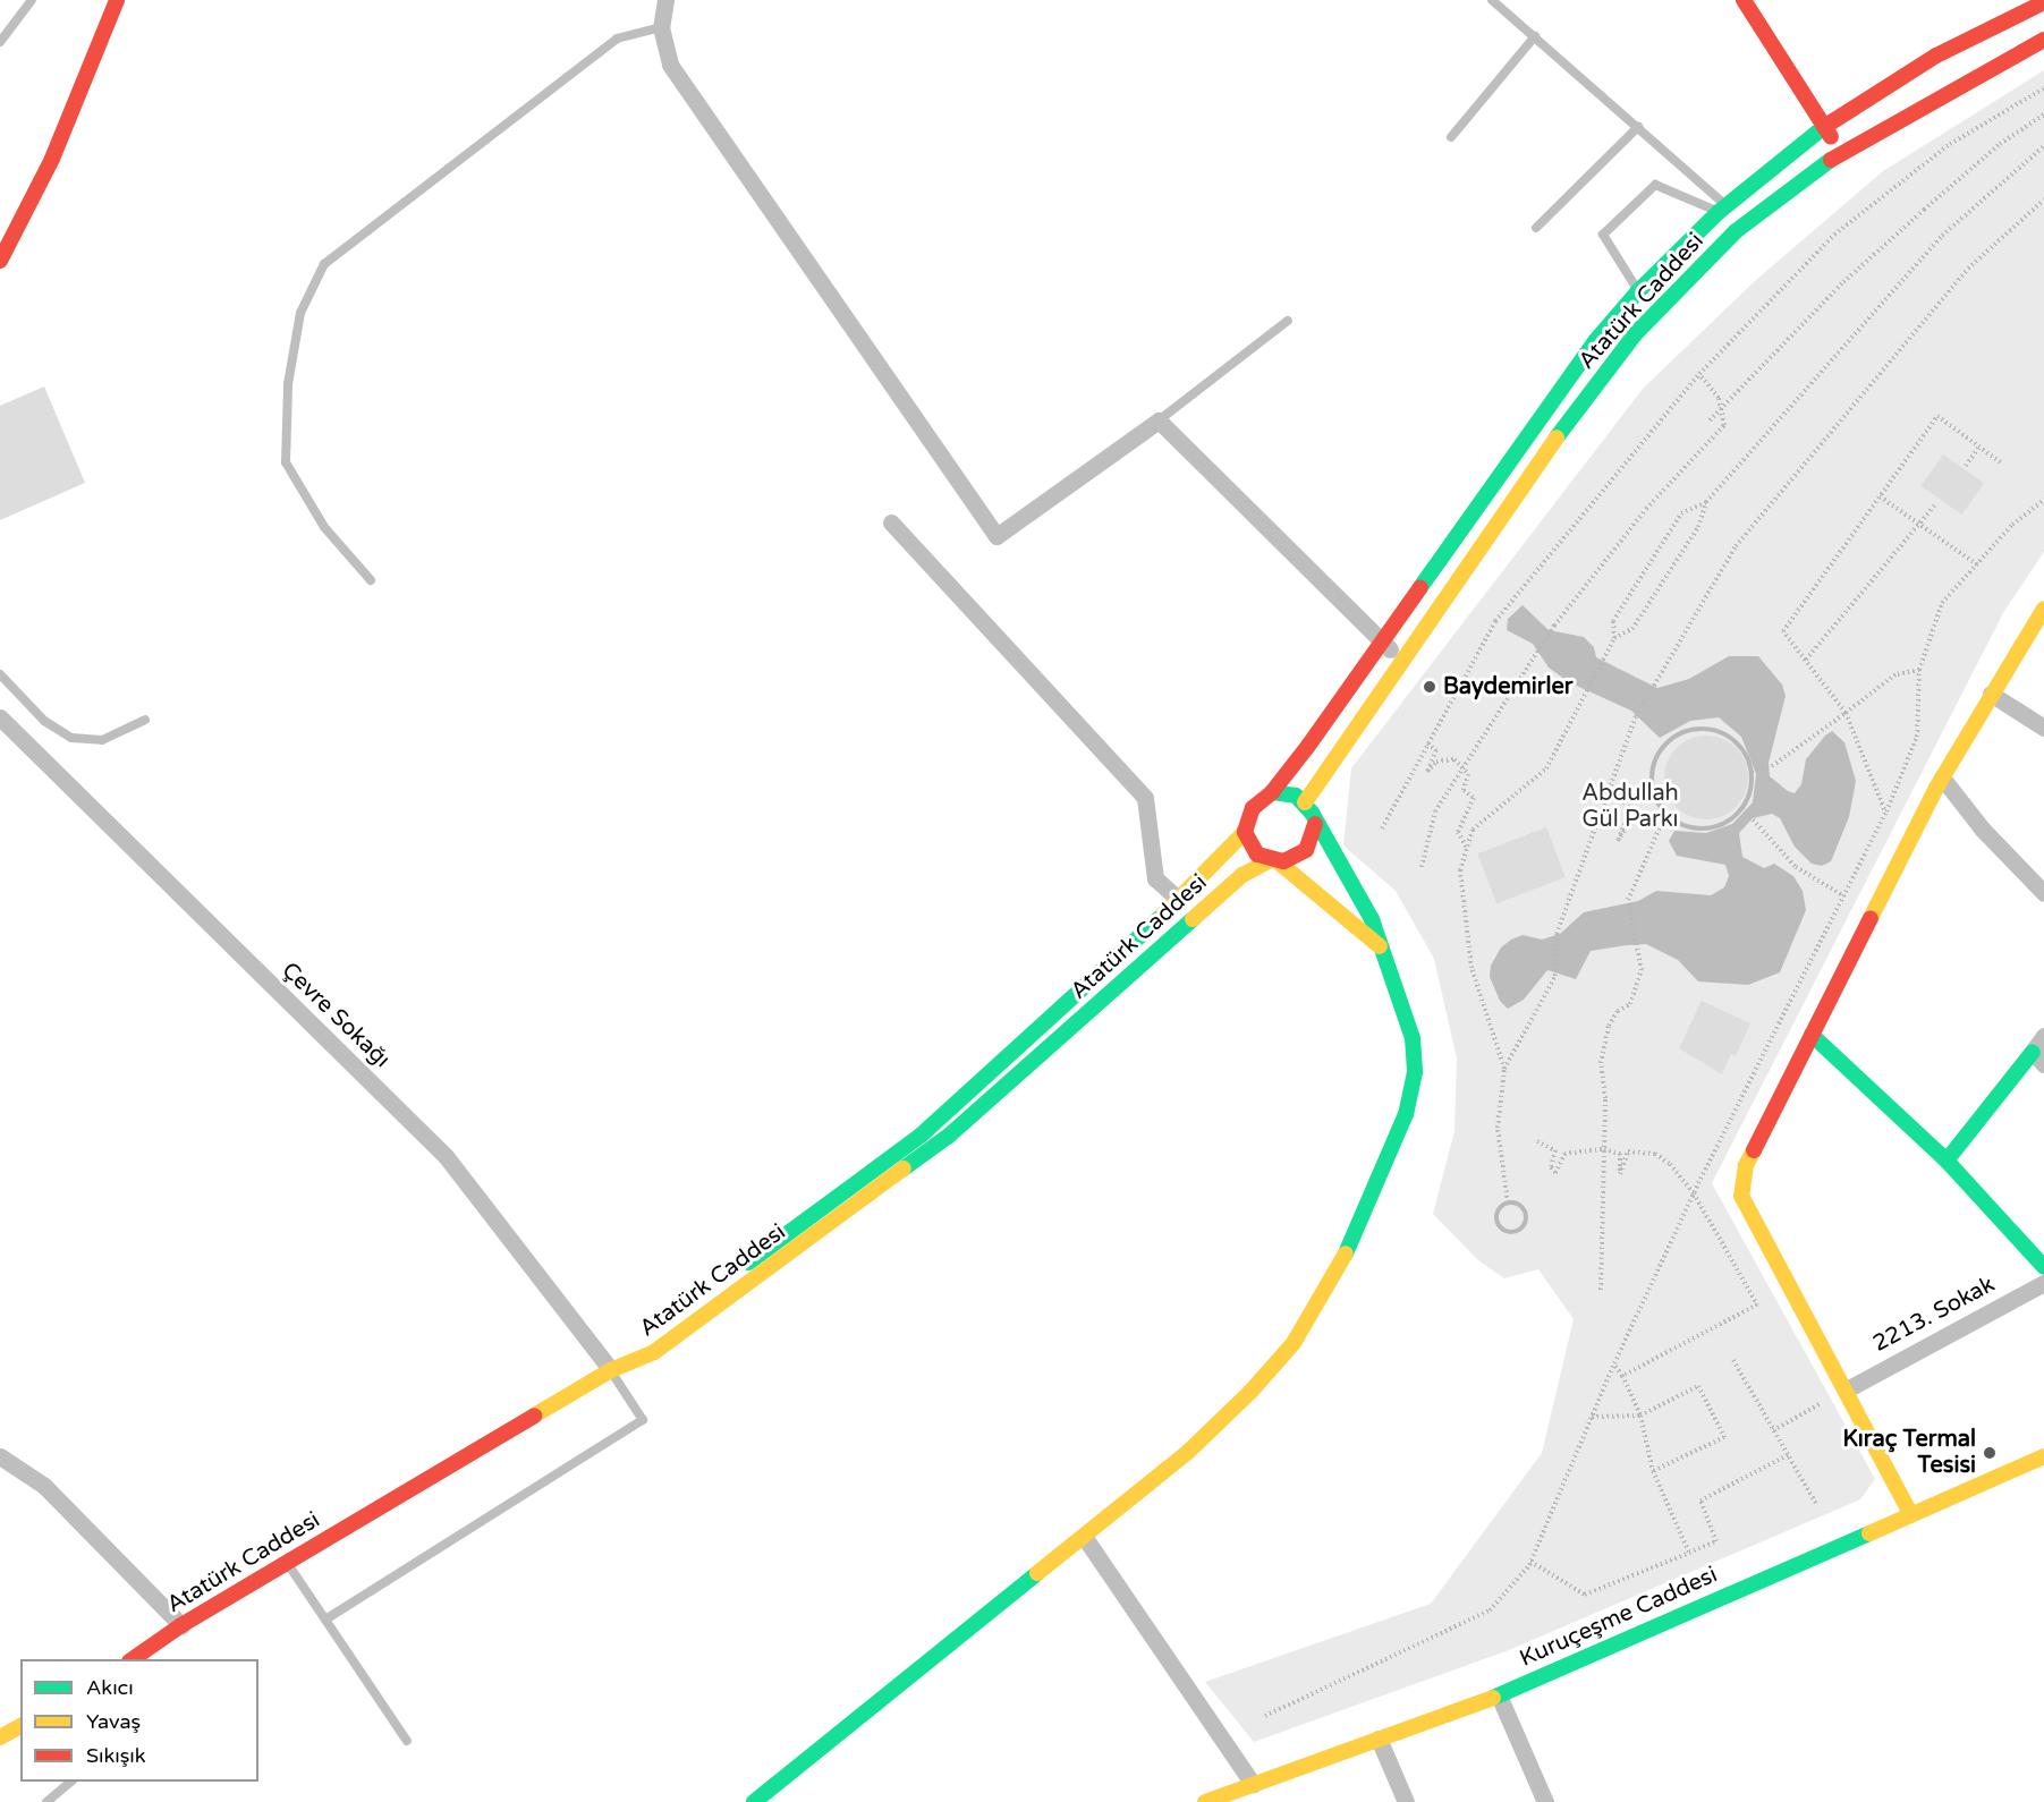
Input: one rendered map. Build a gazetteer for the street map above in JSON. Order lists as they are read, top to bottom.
{
  "streets": {
    "main road": ["Atatürk Caddesi", "Kuruçeşme Caddesi"],
    "street": ["Çevre Sokağı", "2213. Sokak"]
  },
  "crossings": [
    ["Atatürk Caddesi", "Çevre Sokağı"]
  ],
  "parks": ["Abdullah Gül Parkı"],
  "places": ["Baydemirler", "Kıraç Termal Tesisi"],
  "legend": ["Akıcı", "Yavaş", "Sıkışık"]
}
